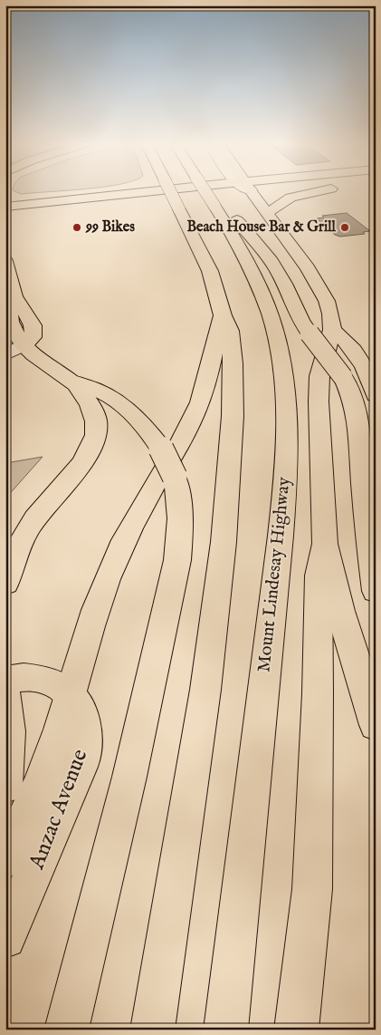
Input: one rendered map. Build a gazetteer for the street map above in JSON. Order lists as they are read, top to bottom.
{
  "streets": {
    "main road": ["Mount Lindesay Highway", "Anzac Avenue"]
  },
  "places": ["99 Bikes", "Beach House Bar & Grill"]
}
